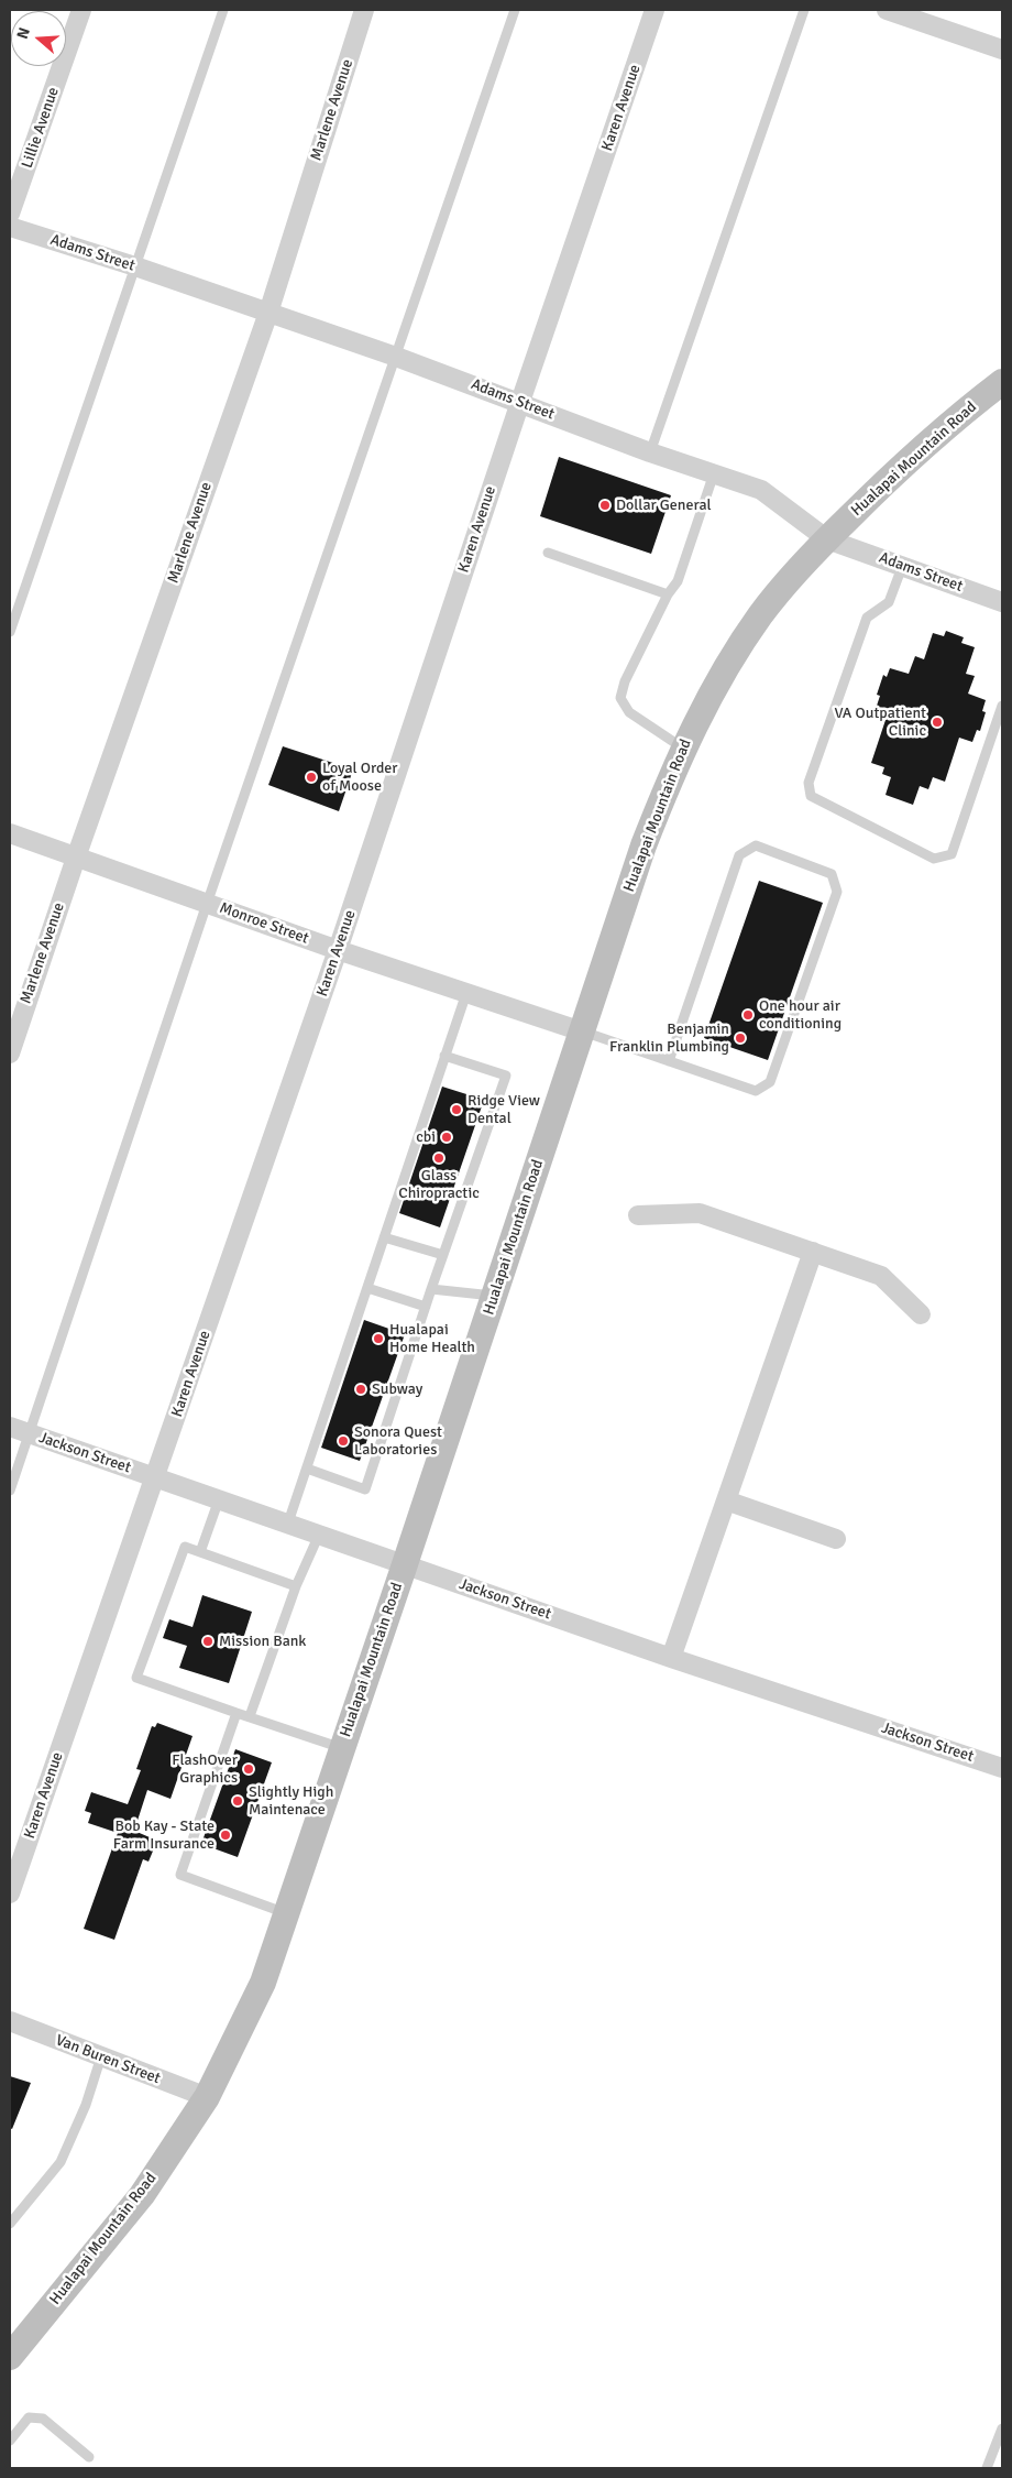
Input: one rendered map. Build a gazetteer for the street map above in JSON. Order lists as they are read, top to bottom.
{
  "streets": {
    "main road": ["Hualapai Mountain Road"],
    "street": [
      "Karen Avenue",
      "Marlene Avenue",
      "Lillie Avenue",
      "Adams Street",
      "Monroe Street",
      "Jackson Street",
      "Van Buren Street"
    ]
  },
  "crossings": [
    ["Karen Avenue", "Adams Street"],
    ["Karen Avenue", "Monroe Street"],
    ["Karen Avenue", "Jackson Street"],
    ["Marlene Avenue", "Adams Street"],
    ["Marlene Avenue", "Monroe Street"],
    ["Adams Street", "Hualapai Mountain Road"],
    ["Hualapai Mountain Road", "Monroe Street"],
    ["Hualapai Mountain Road", "Jackson Street"],
    ["Hualapai Mountain Road", "Van Buren Street"]
  ],
  "places": [
    "Dollar General",
    "VA Outpatient Clinic",
    "Loyal Order of Moose",
    "One hour air conditioning",
    "Benjamin Franklin Plumbing",
    "Ridge View Dental",
    "cbi",
    "Glass Chiropractic",
    "Hualapai Home Health",
    "Subway",
    "Sonora Quest Laboratories",
    "Mission Bank",
    "FlashOver Graphics",
    "Slightly High Maintenace",
    "Bob Kay - State Farm Insurance"
  ],
  "north": "left"
}
